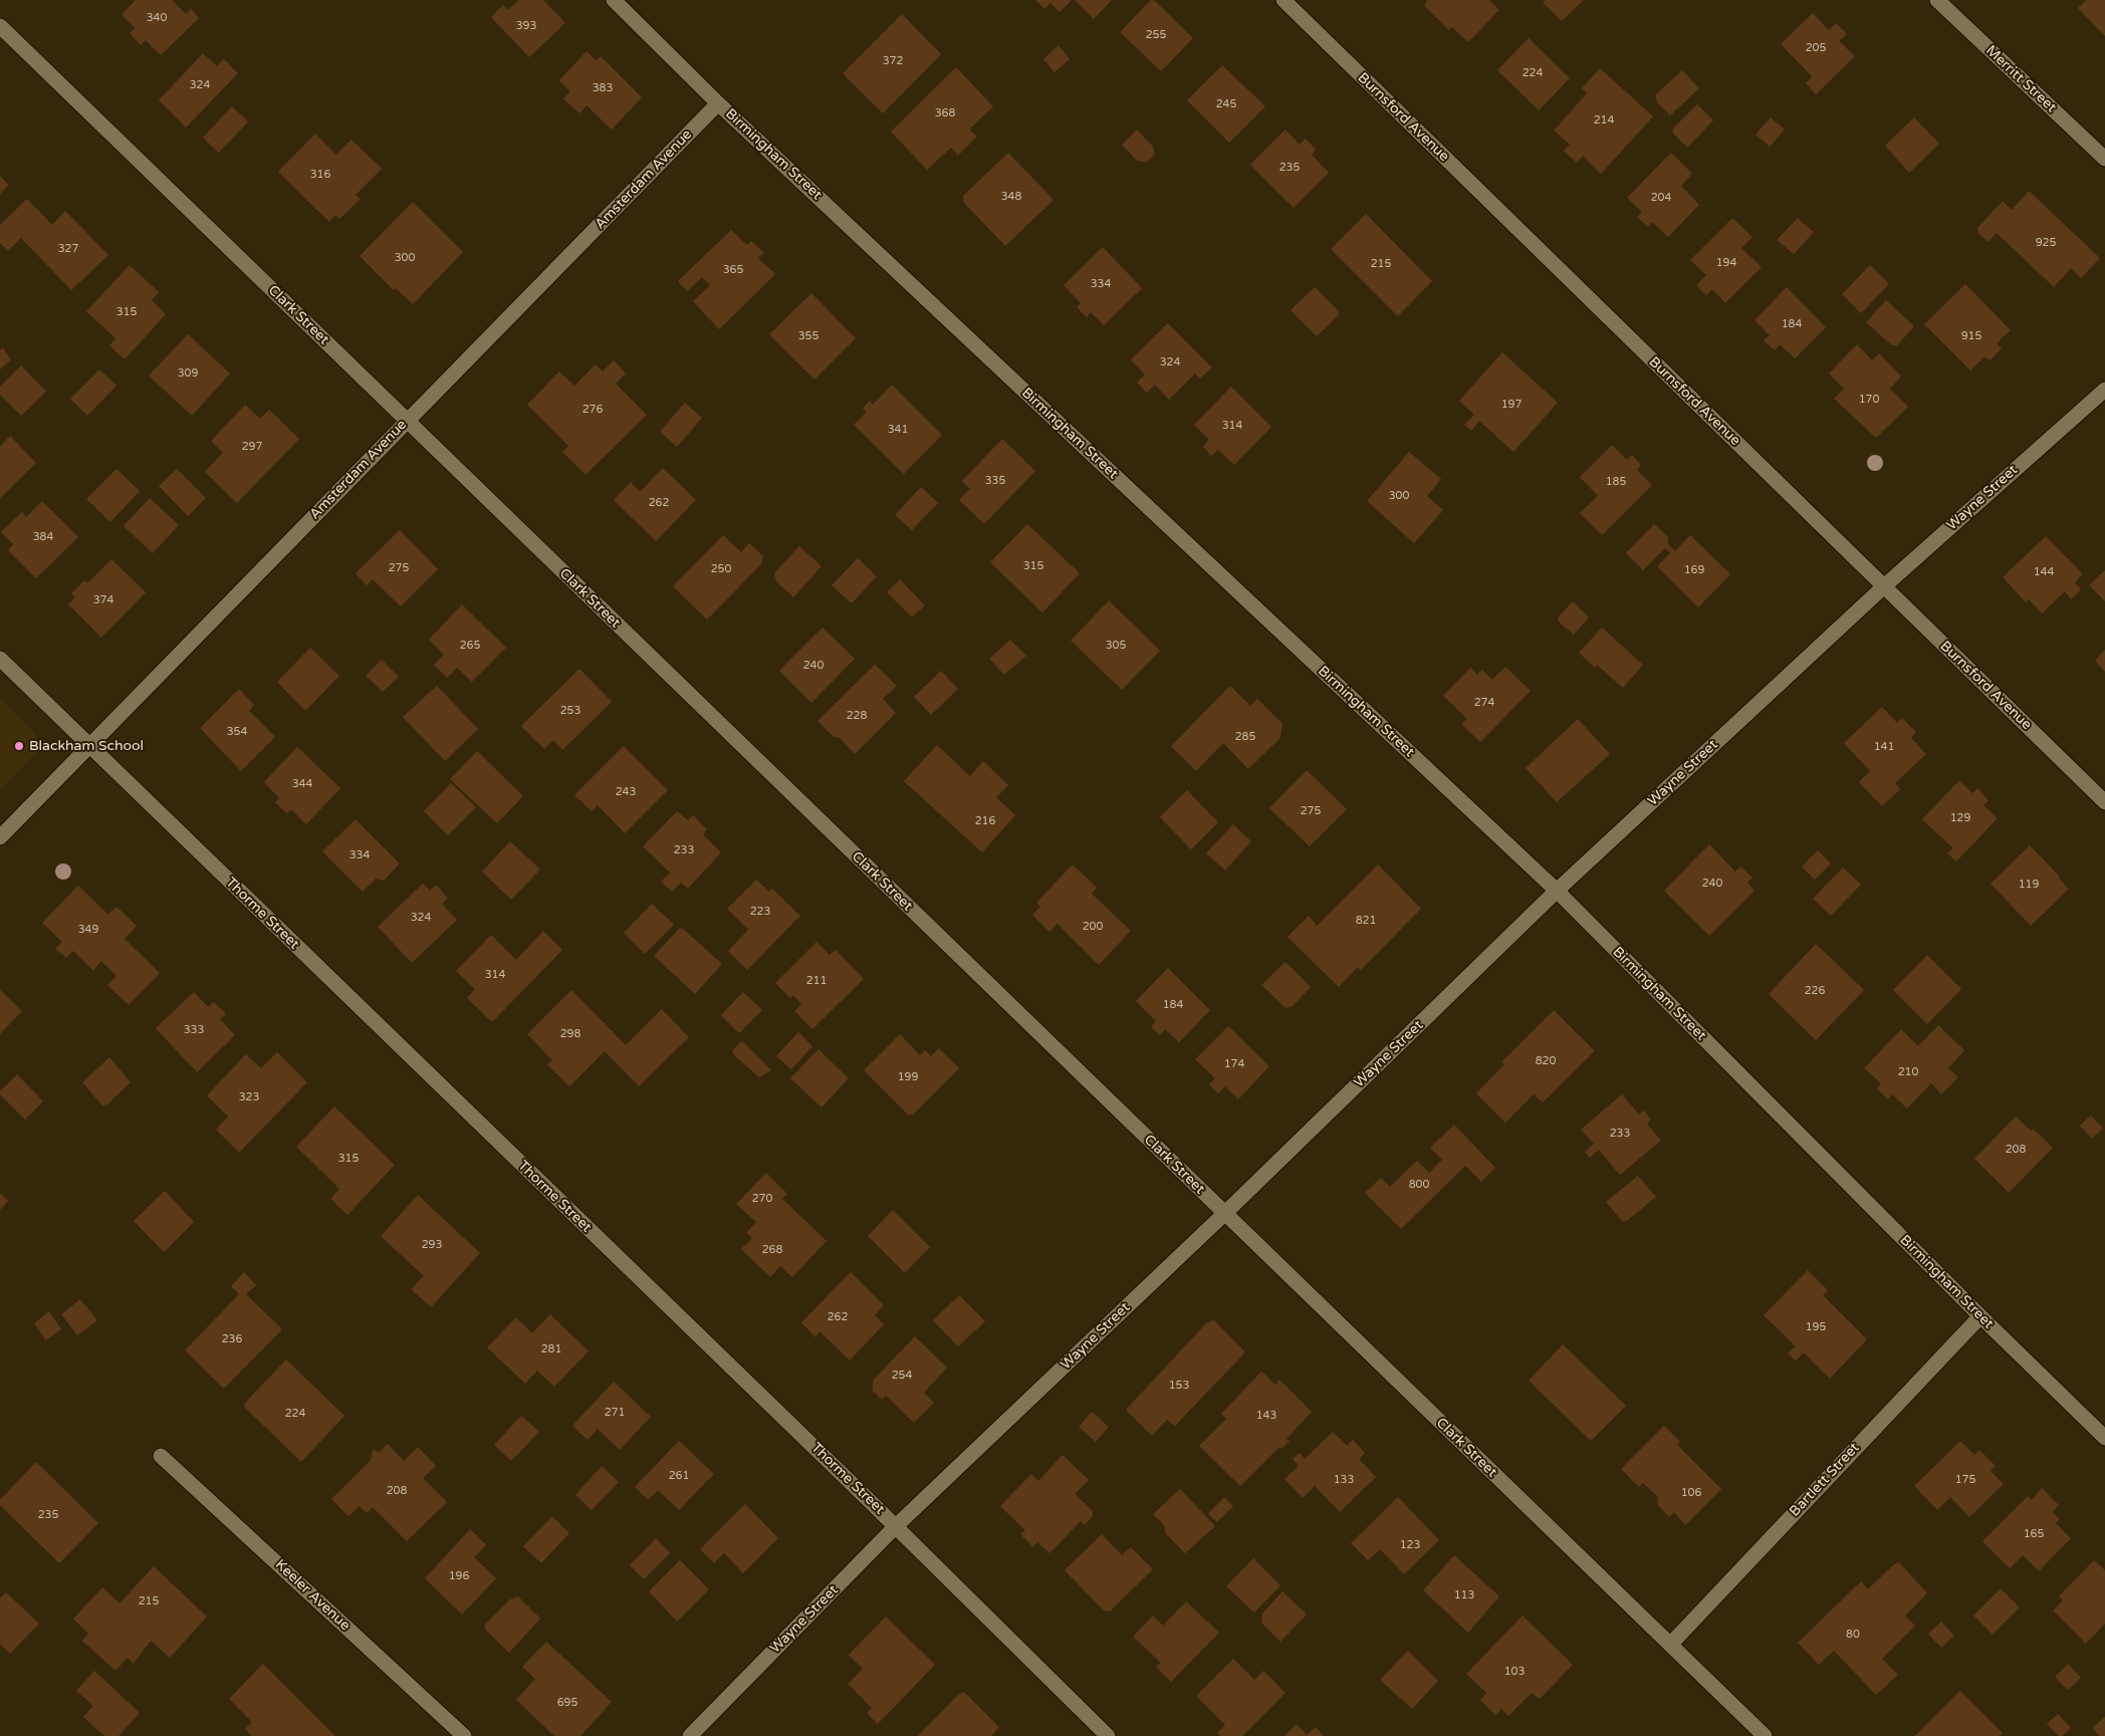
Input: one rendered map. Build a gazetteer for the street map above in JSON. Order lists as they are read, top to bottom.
{
  "streets": {
    "street": [
      "Merritt Street",
      "Burnsford Avenue",
      "Birmingham Street",
      "Amsterdam Avenue",
      "Clark Street",
      "Wayne Street",
      "Thorme Street",
      "Bartlett Street",
      "Keeler Avenue"
    ]
  },
  "crossings": [
    ["Burnsford Avenue", "Wayne Street"],
    ["Birmingham Street", "Amsterdam Avenue"],
    ["Birmingham Street", "Wayne Street"],
    ["Birmingham Street", "Bartlett Street"],
    ["Amsterdam Avenue", "Clark Street"],
    ["Amsterdam Avenue", "Thorme Street"],
    ["Clark Street", "Wayne Street"],
    ["Clark Street", "Bartlett Street"],
    ["Wayne Street", "Thorme Street"]
  ],
  "places": ["Blackham School"],
  "house_numbers": [
    "340",
    "393",
    "255",
    "205",
    "372",
    "224",
    "324",
    "383",
    "245",
    "368",
    "214",
    "235",
    "316",
    "348",
    "204",
    "925",
    "327",
    "300",
    "194",
    "215",
    "365",
    "334",
    "315",
    "184",
    "355",
    "915",
    "324",
    "309",
    "170",
    "197",
    "276",
    "314",
    "341",
    "297",
    "335",
    "185",
    "300",
    "262",
    "384",
    "315",
    "275",
    "250",
    "169",
    "144",
    "374",
    "265",
    "305",
    "240",
    "274",
    "253",
    "228",
    "354",
    "285",
    "141",
    "344",
    "243",
    "275",
    "129",
    "216",
    "233",
    "334",
    "240",
    "119",
    "223",
    "324",
    "821",
    "200",
    "349",
    "314",
    "211",
    "226",
    "184",
    "333",
    "298",
    "820",
    "174",
    "210",
    "199",
    "323",
    "233",
    "208",
    "315",
    "800",
    "270",
    "293",
    "268",
    "262",
    "195",
    "236",
    "281",
    "254",
    "153",
    "271",
    "224",
    "143",
    "261",
    "133",
    "175",
    "208",
    "106",
    "235",
    "165",
    "123",
    "196",
    "113",
    "215",
    "80",
    "103",
    "695"
  ]
}
